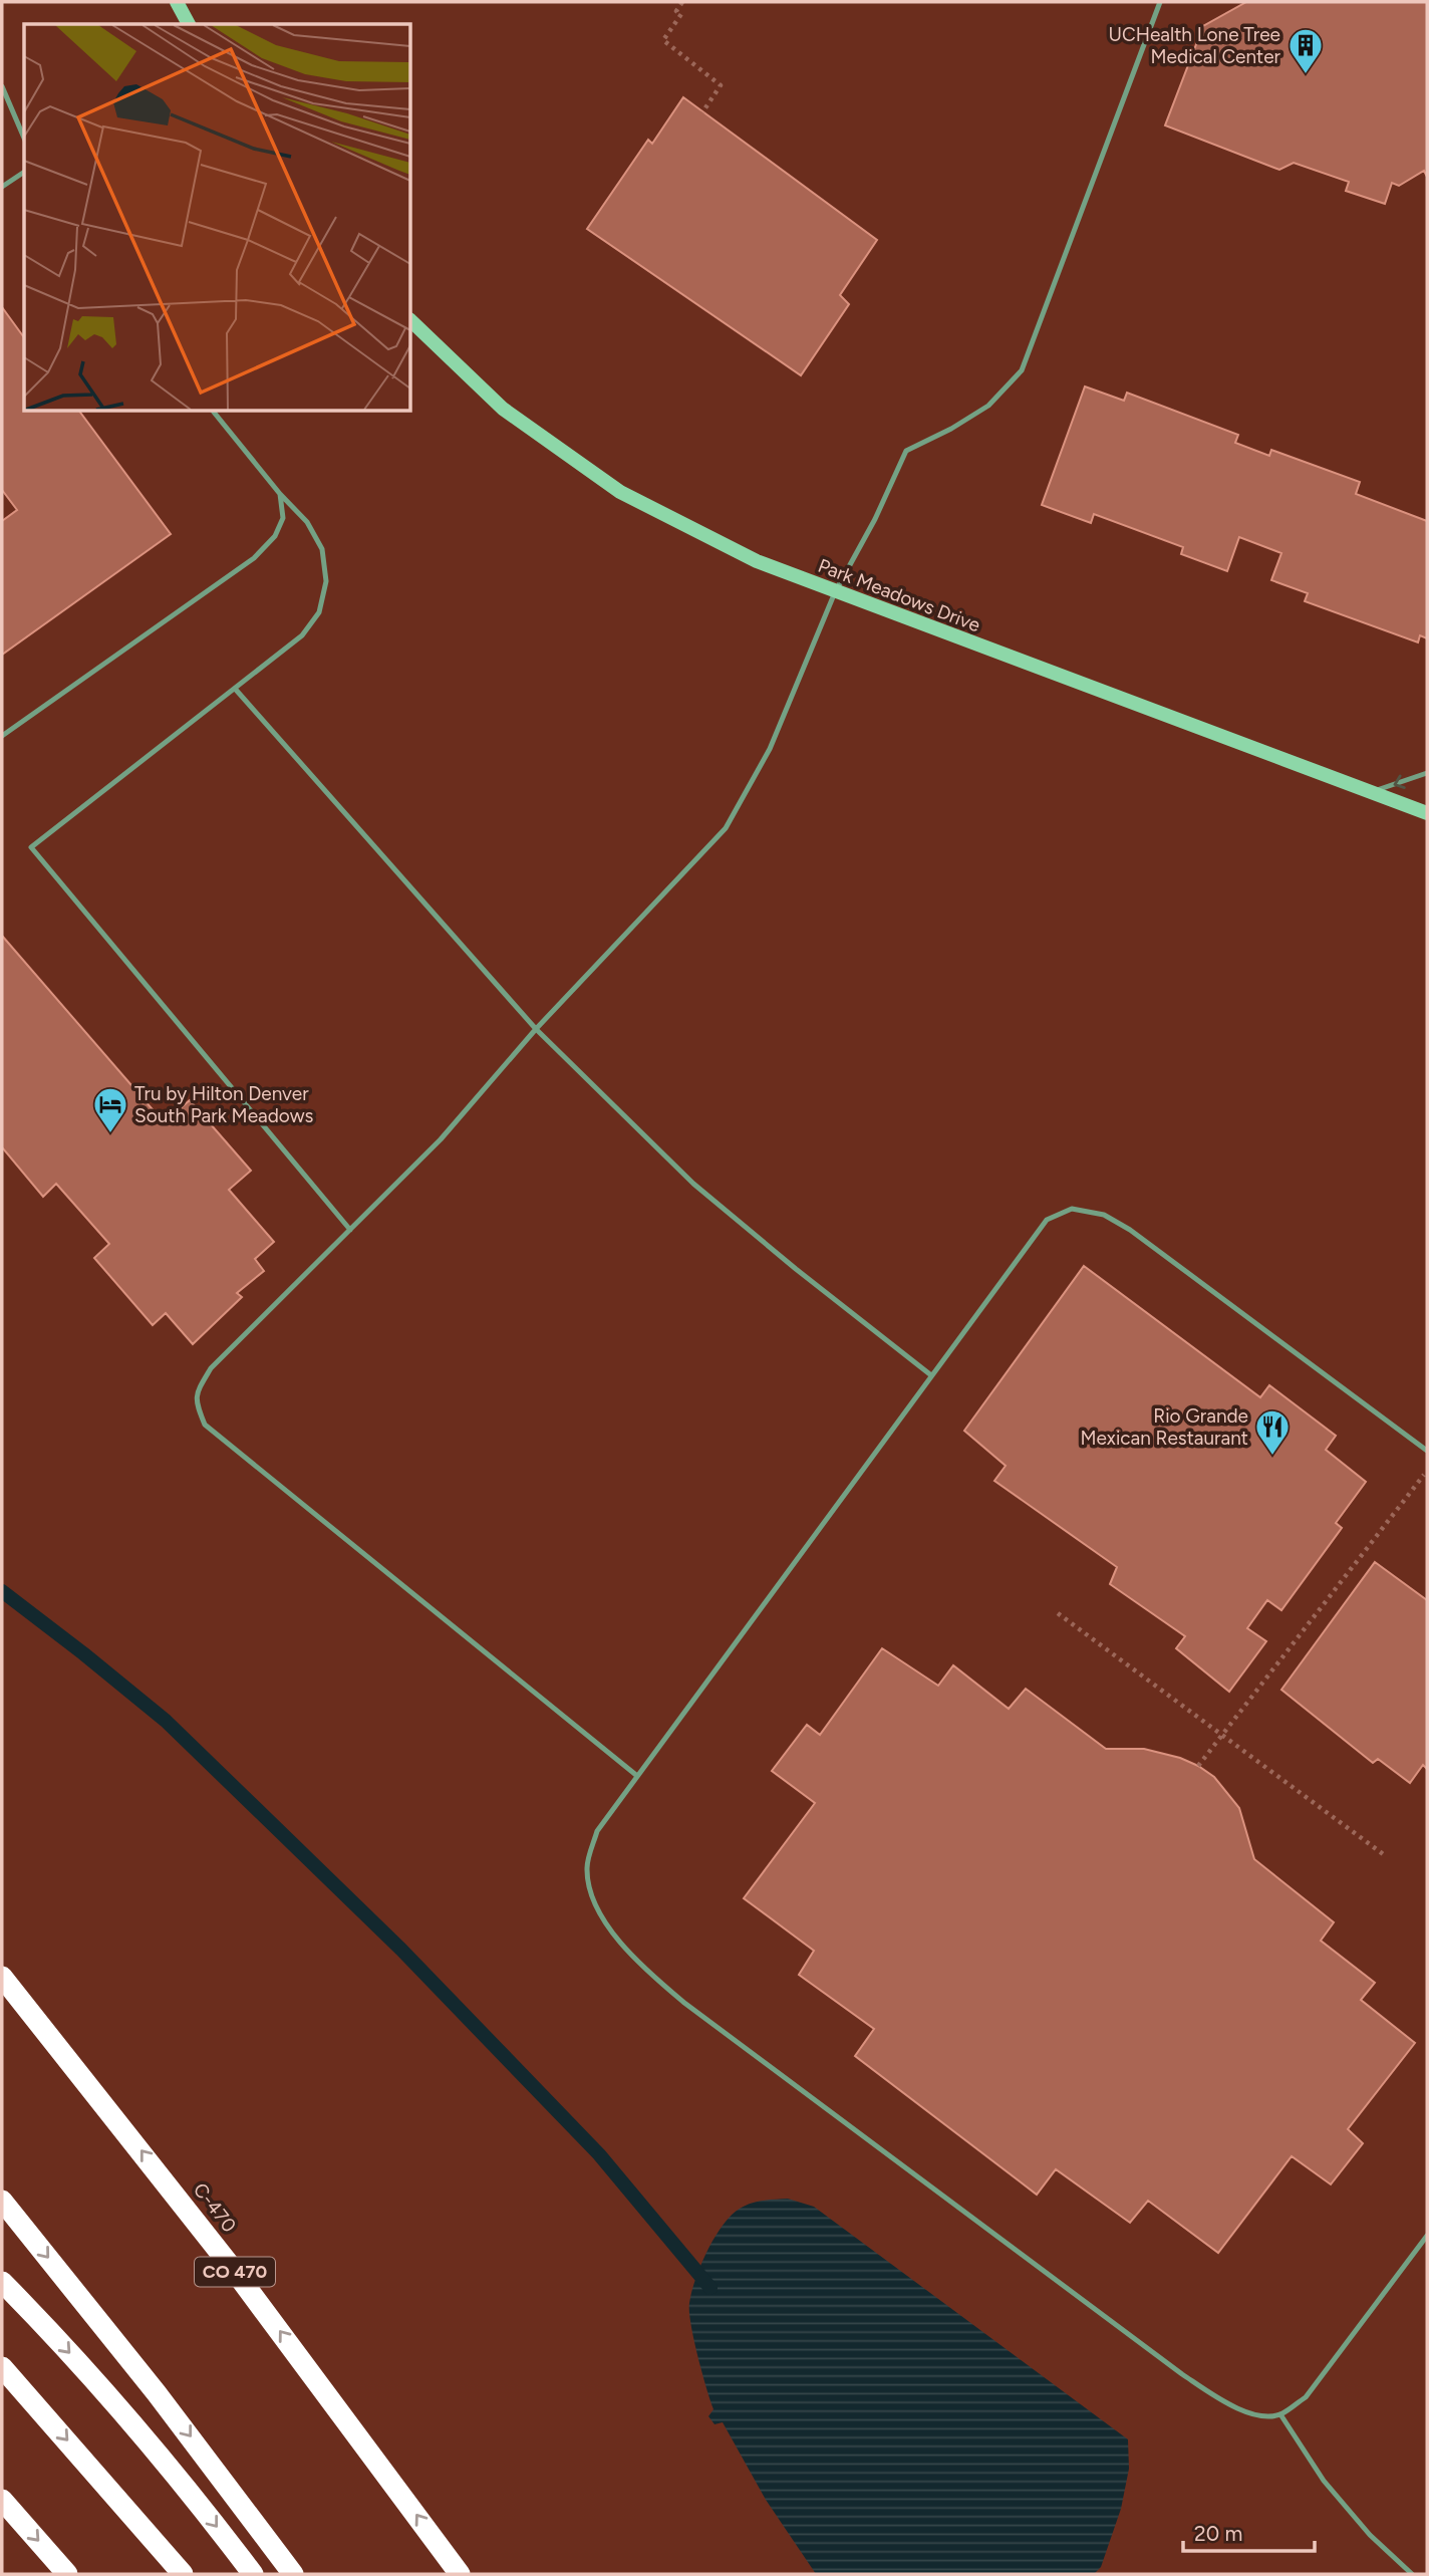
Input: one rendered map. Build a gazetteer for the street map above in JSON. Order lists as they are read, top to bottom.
{
  "streets": {
    "highway": ["C-470", "CO 470"],
    "main road": ["Park Meadows Drive"]
  },
  "places": {
    "building": ["UCHealth Lone Tree Medical Center"],
    "hotel": ["Tru by Hilton Denver South Park Meadows"],
    "restaurant": ["Rio Grande Mexican Restaurant"]
  },
  "scale_bar": "20 m"
}
